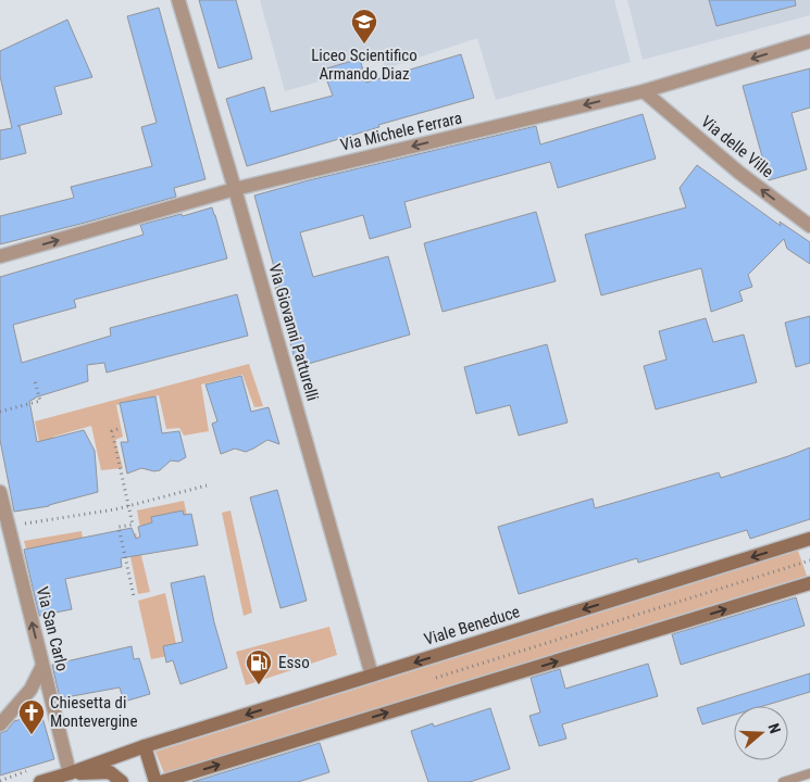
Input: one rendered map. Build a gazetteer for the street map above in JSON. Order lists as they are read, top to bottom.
{
  "streets": {
    "street": [
      "Via Michele Ferrara",
      "Via delle Ville",
      "Via Giovanni Patturelli",
      "Viale Beneduce",
      "Via San Carlo"
    ]
  },
  "crossings": [
    ["Via Michele Ferrara", "Via delle Ville"],
    ["Via Michele Ferrara", "Via Giovanni Patturelli"],
    ["Via Giovanni Patturelli", "Viale Beneduce"],
    ["Viale Beneduce", "Via San Carlo"]
  ],
  "one_way": ["Via delle Ville", "Via San Carlo"],
  "places": {
    "school or university": ["Liceo Scientifico Armando Diaz"],
    "fuel station": ["Esso"],
    "church": ["Chiesetta di Montevergine"]
  },
  "north": "right"
}
